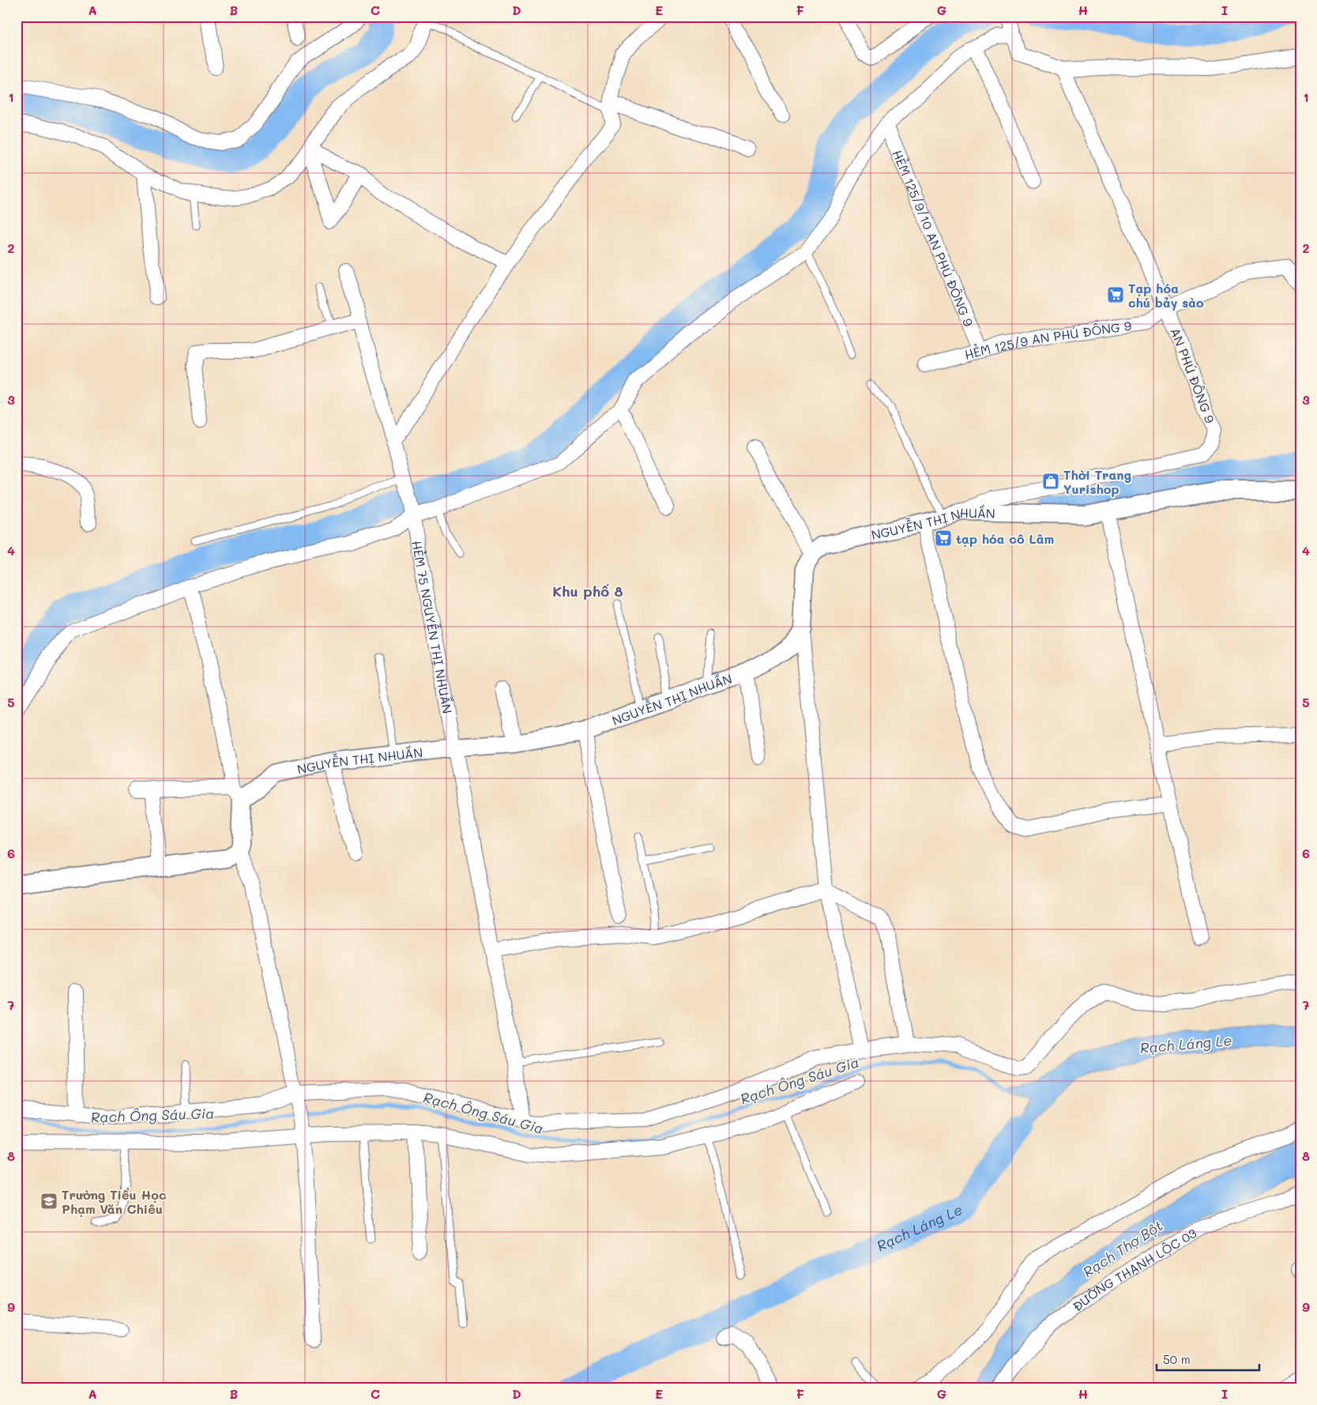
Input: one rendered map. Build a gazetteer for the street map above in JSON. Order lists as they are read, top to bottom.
{
  "streets": {
    "street": [
      "HẺM 125/9/10 AN PHÚ ĐÔNG 9",
      "HẺM 125/9 AN PHÚ ĐÔNG 9",
      "AN PHÚ ĐÔNG 9",
      "NGUYỄN THỊ NHUẦN",
      "HẺM 75 NGUYỄN THỊ NHUẦN",
      "ĐƯỜNG THẠNH LỘC 03"
    ]
  },
  "crossings": [
    ["HẺM 125/9/10 AN PHÚ ĐÔNG 9", "HẺM 125/9 AN PHÚ ĐÔNG 9"],
    ["HẺM 125/9 AN PHÚ ĐÔNG 9", "AN PHÚ ĐÔNG 9"],
    ["AN PHÚ ĐÔNG 9", "NGUYỄN THỊ NHUẦN"],
    ["NGUYỄN THỊ NHUẦN", "HẺM 75 NGUYỄN THỊ NHUẦN"]
  ],
  "districts": ["Khu phố 8"],
  "water": ["Rạch Láng Le", "Rạch Ông Sáu Gia", "Rạch Thợ Bột"],
  "places": {
    "supermarket": ["Tạp hóa chú bảy sào", "tạp hóa cô Lâm"],
    "shop": ["Thời Trang Yurishop"],
    "school or university": ["Trường Tiểu Học Phạm Văn Chiêu"]
  },
  "scale_bar": "50 m",
  "grid": {
    "columns": [
      "A",
      "B",
      "C",
      "D",
      "E",
      "F",
      "G",
      "H",
      "I"
    ],
    "rows": [
      "1",
      "2",
      "3",
      "4",
      "5",
      "6",
      "7",
      "8",
      "9"
    ]
  }
}
